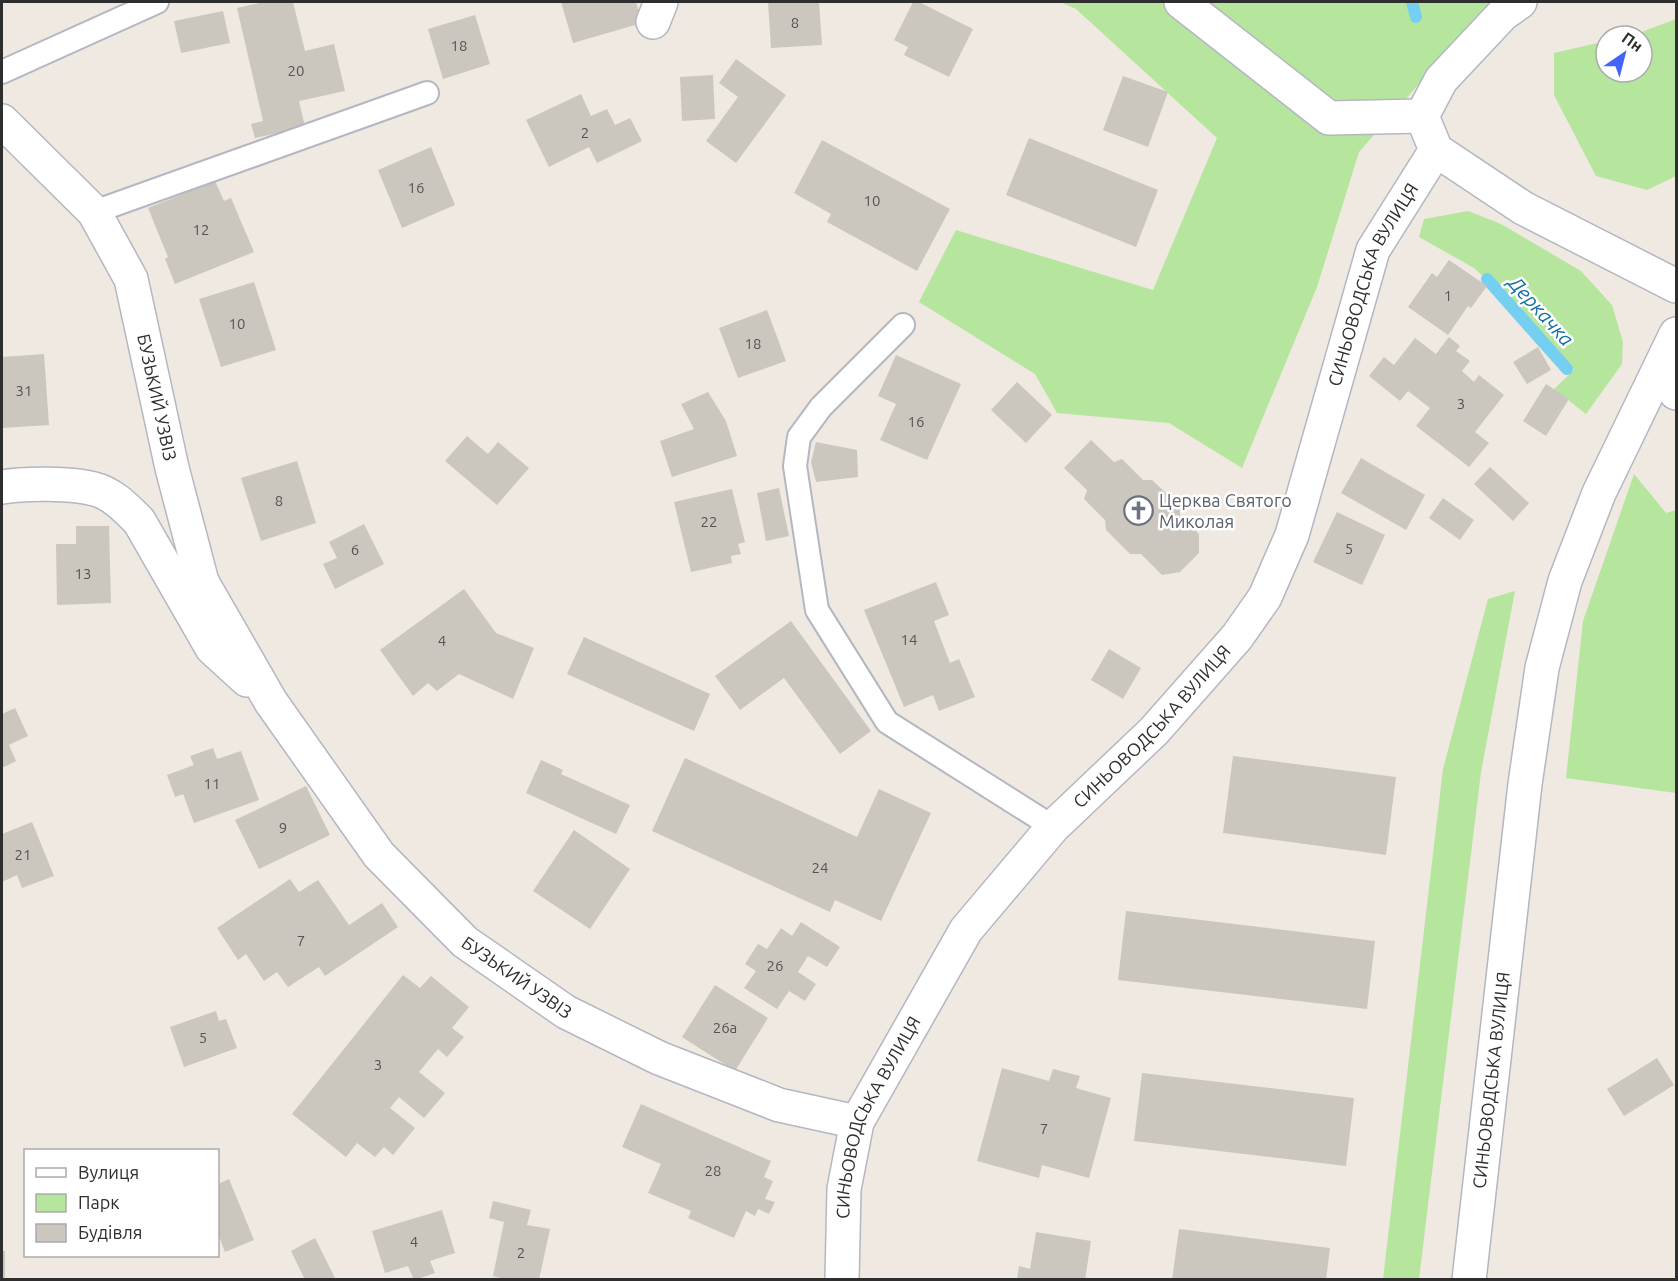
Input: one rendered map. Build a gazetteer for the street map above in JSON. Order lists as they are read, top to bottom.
{
  "streets": {
    "street": ["СИНЬОВОДСЬКА ВУЛИЦЯ", "БУЗЬКИЙ УЗВІЗ"]
  },
  "crossings": [
    ["СИНЬОВОДСЬКА ВУЛИЦЯ", "БУЗЬКИЙ УЗВІЗ"]
  ],
  "water": ["Деркачка"],
  "places": {
    "church": ["Церква Святого Миколая"]
  },
  "house_numbers": [
    "8",
    "18",
    "20",
    "2",
    "16",
    "10",
    "12",
    "1",
    "10",
    "18",
    "31",
    "3",
    "16",
    "8",
    "22",
    "5",
    "6",
    "13",
    "14",
    "4",
    "11",
    "9",
    "21",
    "24",
    "7",
    "26",
    "26а",
    "5",
    "3",
    "7",
    "28",
    "4",
    "2"
  ],
  "legend": ["Вулиця", "Парк", "Будівля"],
  "north": "top right"
}
